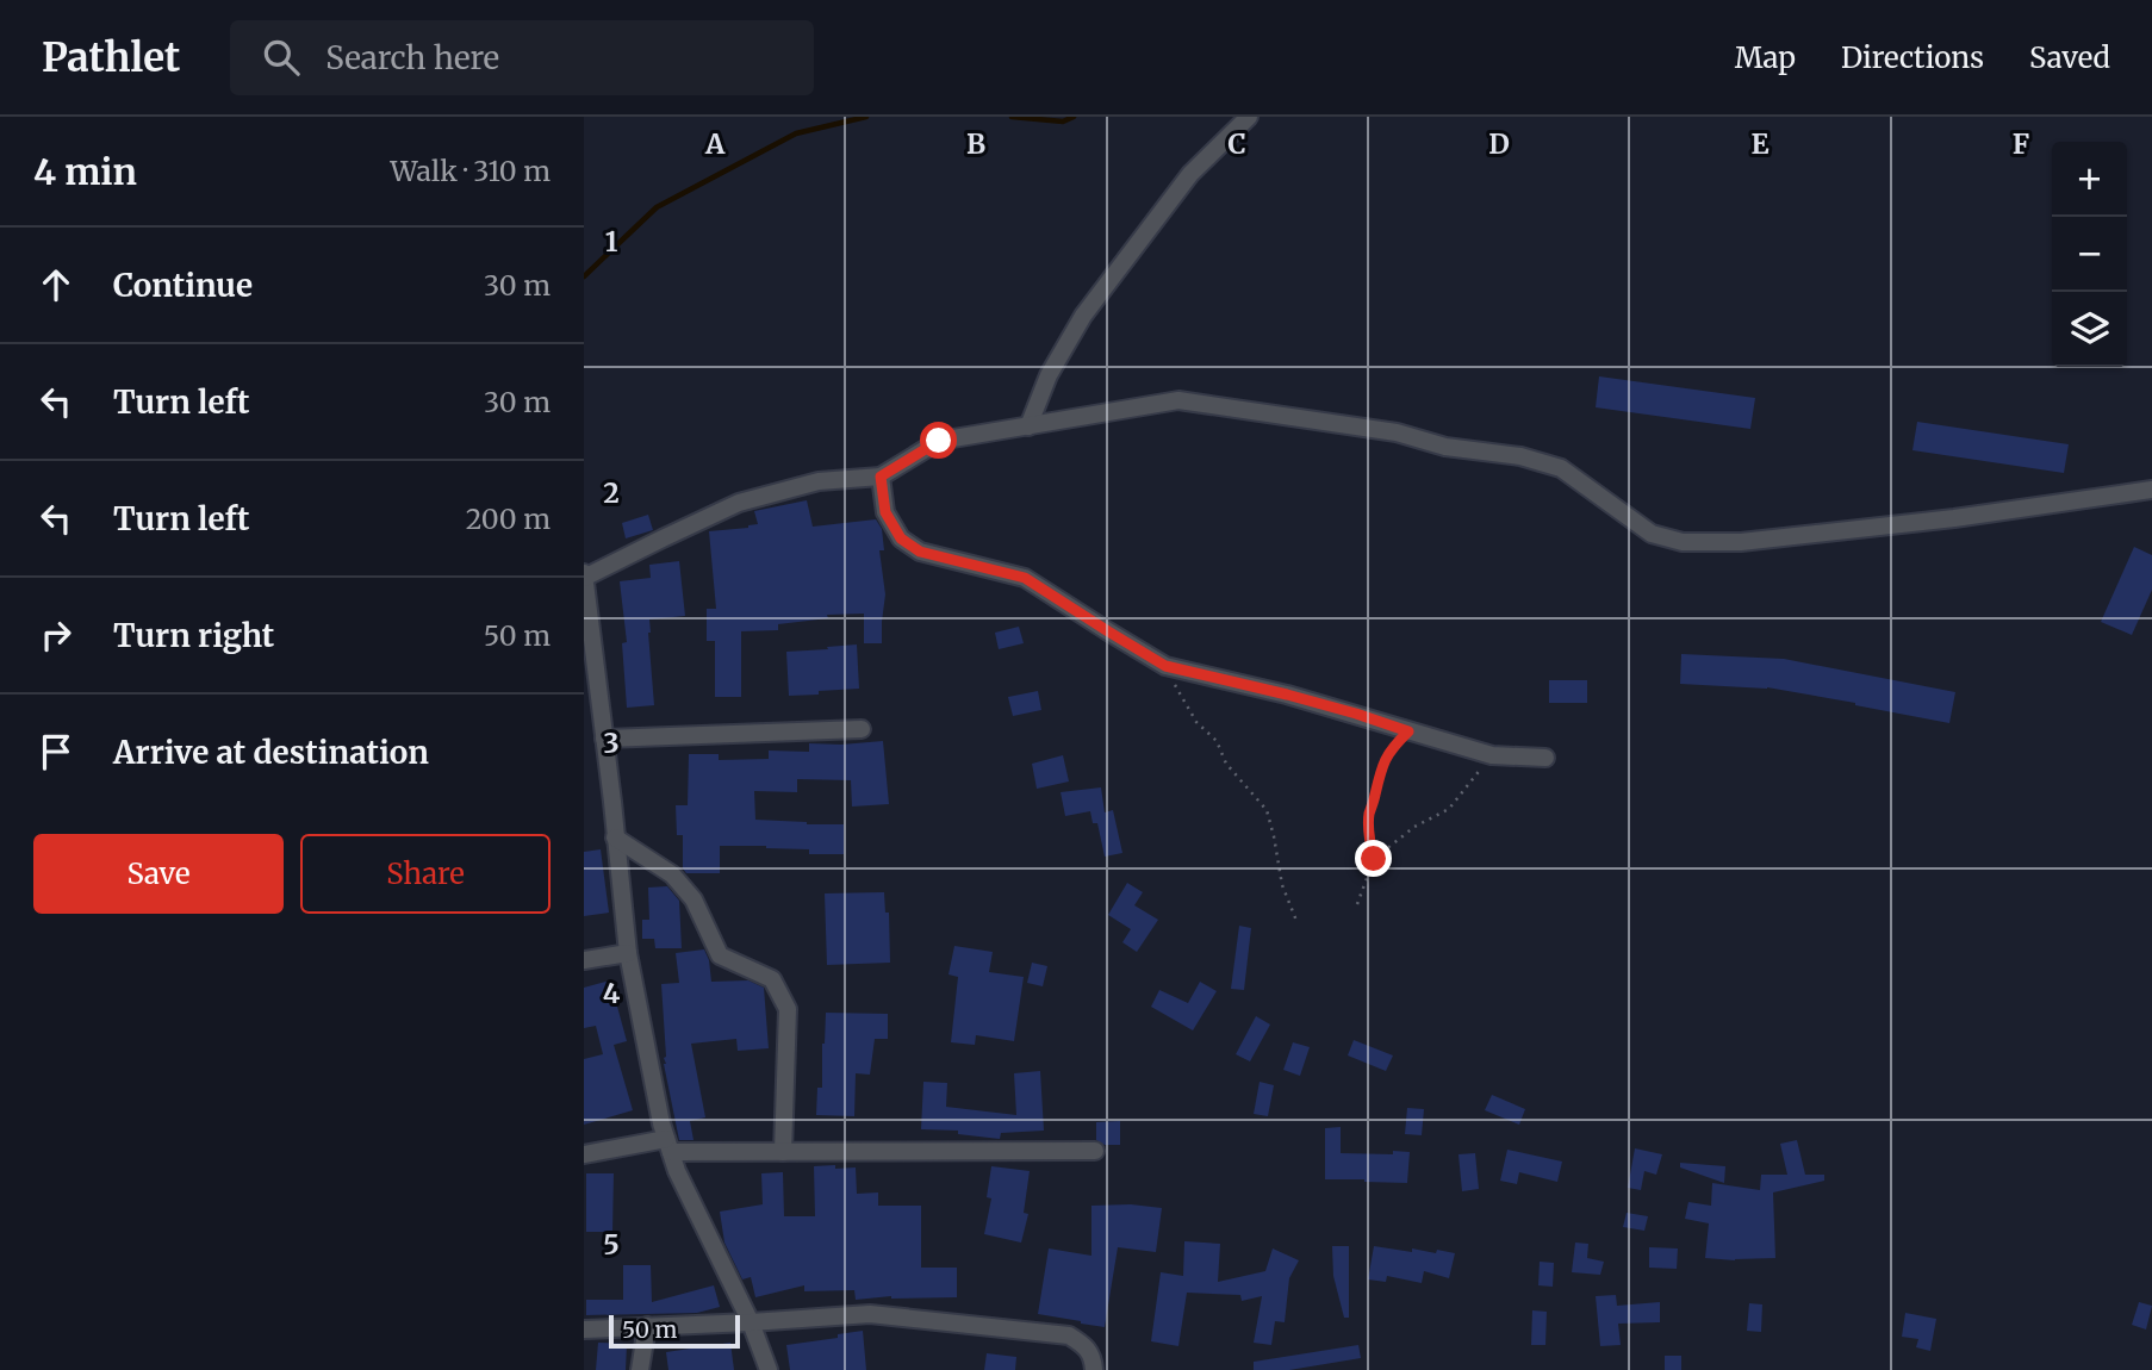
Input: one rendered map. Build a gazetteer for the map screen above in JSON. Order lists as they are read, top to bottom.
{
  "scale_bar": "50 m",
  "page": {
    "header": "Pathlet",
    "search": "Search here",
    "nav": ["Map", "Directions", "Saved"],
    "heading": ["4 min", "Walk · 310 m"],
    "map_buttons": ["+", "−"],
    "list": [
      ["Continue", "30 m"],
      ["Turn left", "30 m"],
      ["Turn left", "200 m"],
      ["Turn right", "50 m"],
      "Arrive at destination"
    ],
    "buttons": ["Save", "Share"],
    "scale": "50 m"
  },
  "grid": {
    "columns": [
      "A",
      "B",
      "C",
      "D",
      "E",
      "F"
    ],
    "rows": [
      "1",
      "2",
      "3",
      "4",
      "5"
    ]
  }
}
